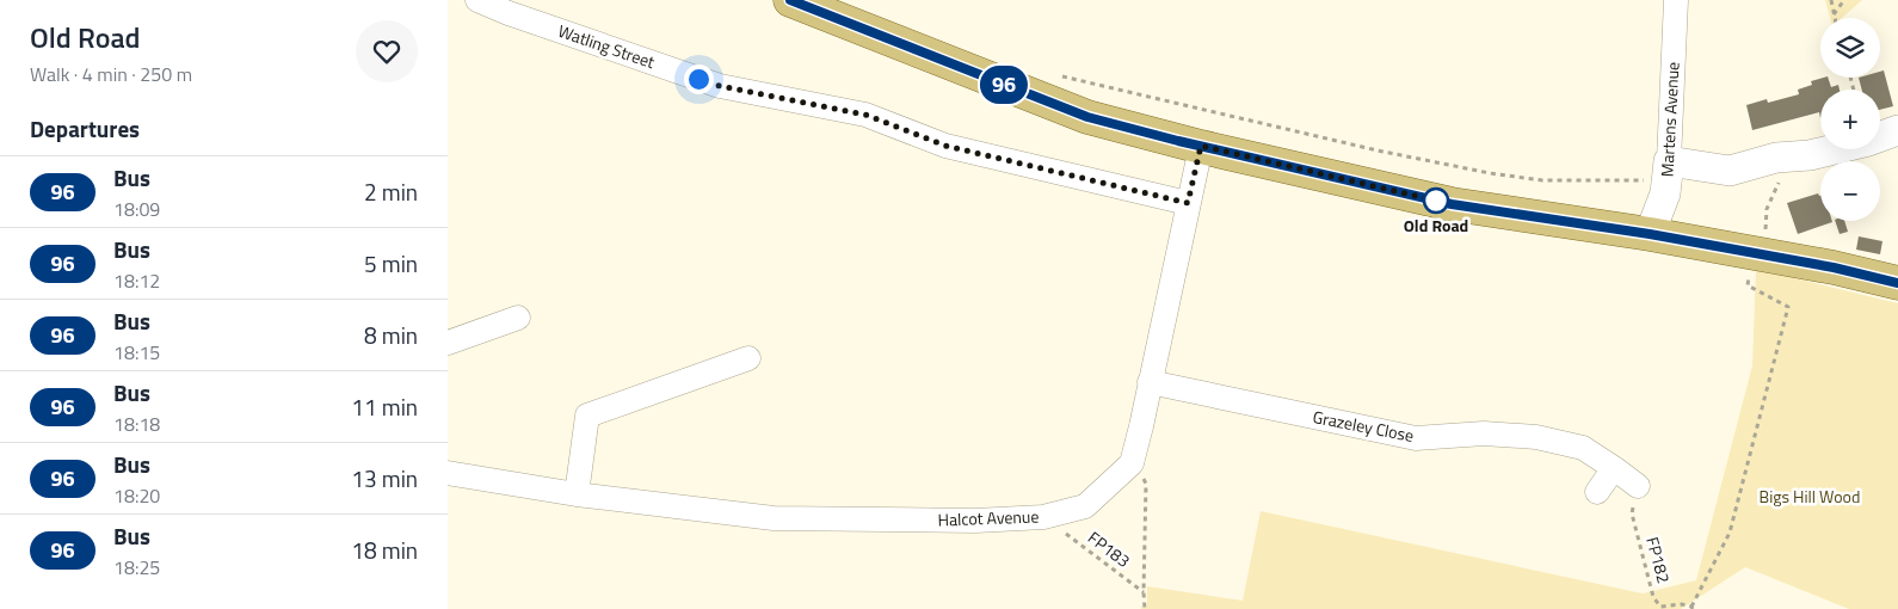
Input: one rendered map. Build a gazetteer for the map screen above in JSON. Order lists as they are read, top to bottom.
{
  "streets": {
    "street": [
      "Watling Street",
      "Martens Avenue",
      "Grazeley Close",
      "Halcot Avenue"
    ],
    "path": ["FP183", "FP182"]
  },
  "crossings": [
    ["Grazeley Close", "FP182"],
    ["Halcot Avenue", "FP183"]
  ],
  "parks": ["Bigs Hill Wood"],
  "places": ["Old Road"],
  "lines": ["bus line 96"],
  "page": {
    "heading": [
      ["Old Road", "Walk · 4 min · 250 m"],
      "Departures"
    ],
    "on_map": "96",
    "map_buttons": ["+", "−"],
    "list": [
      {
        "mark": "96",
        "name": "Bus",
        "note": "18:09",
        "value": "2 min"
      },
      {
        "mark": "96",
        "name": "Bus",
        "note": "18:12",
        "value": "5 min"
      },
      {
        "mark": "96",
        "name": "Bus",
        "note": "18:15",
        "value": "8 min"
      },
      {
        "mark": "96",
        "name": "Bus",
        "note": "18:18",
        "value": "11 min"
      },
      {
        "mark": "96",
        "name": "Bus",
        "note": "18:20",
        "value": "13 min"
      },
      {
        "mark": "96",
        "name": "Bus",
        "note": "18:25",
        "value": "18 min"
      }
    ]
  }
}
